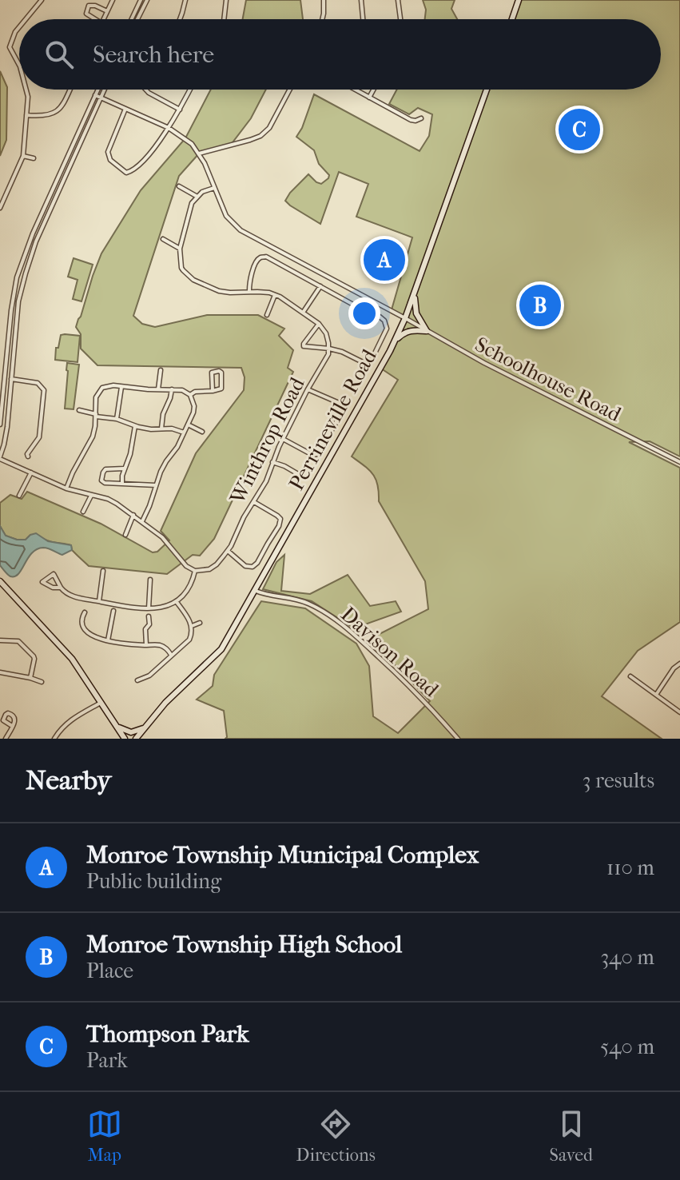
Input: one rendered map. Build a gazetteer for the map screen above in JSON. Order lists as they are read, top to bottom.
{
  "streets": {
    "street": [
      "Schoolhouse Road",
      "Perrineville Road",
      "Winthrop Road",
      "Davison Road"
    ]
  },
  "crossings": [
    ["Schoolhouse Road", "Perrineville Road"],
    ["Perrineville Road", "Davison Road"]
  ],
  "page": {
    "search": "Search here",
    "pins": ["C", "A", "B"],
    "heading": ["Nearby", "3 results"],
    "list": [
      {
        "mark": "A",
        "name": "Monroe Township Municipal Complex",
        "note": "Public building",
        "value": "110 m"
      },
      {
        "mark": "B",
        "name": "Monroe Township High School",
        "note": "Place",
        "value": "340 m"
      },
      {
        "mark": "C",
        "name": "Thompson Park",
        "note": "Park",
        "value": "540 m"
      }
    ],
    "nav": ["Map", "Directions", "Saved"]
  }
}
